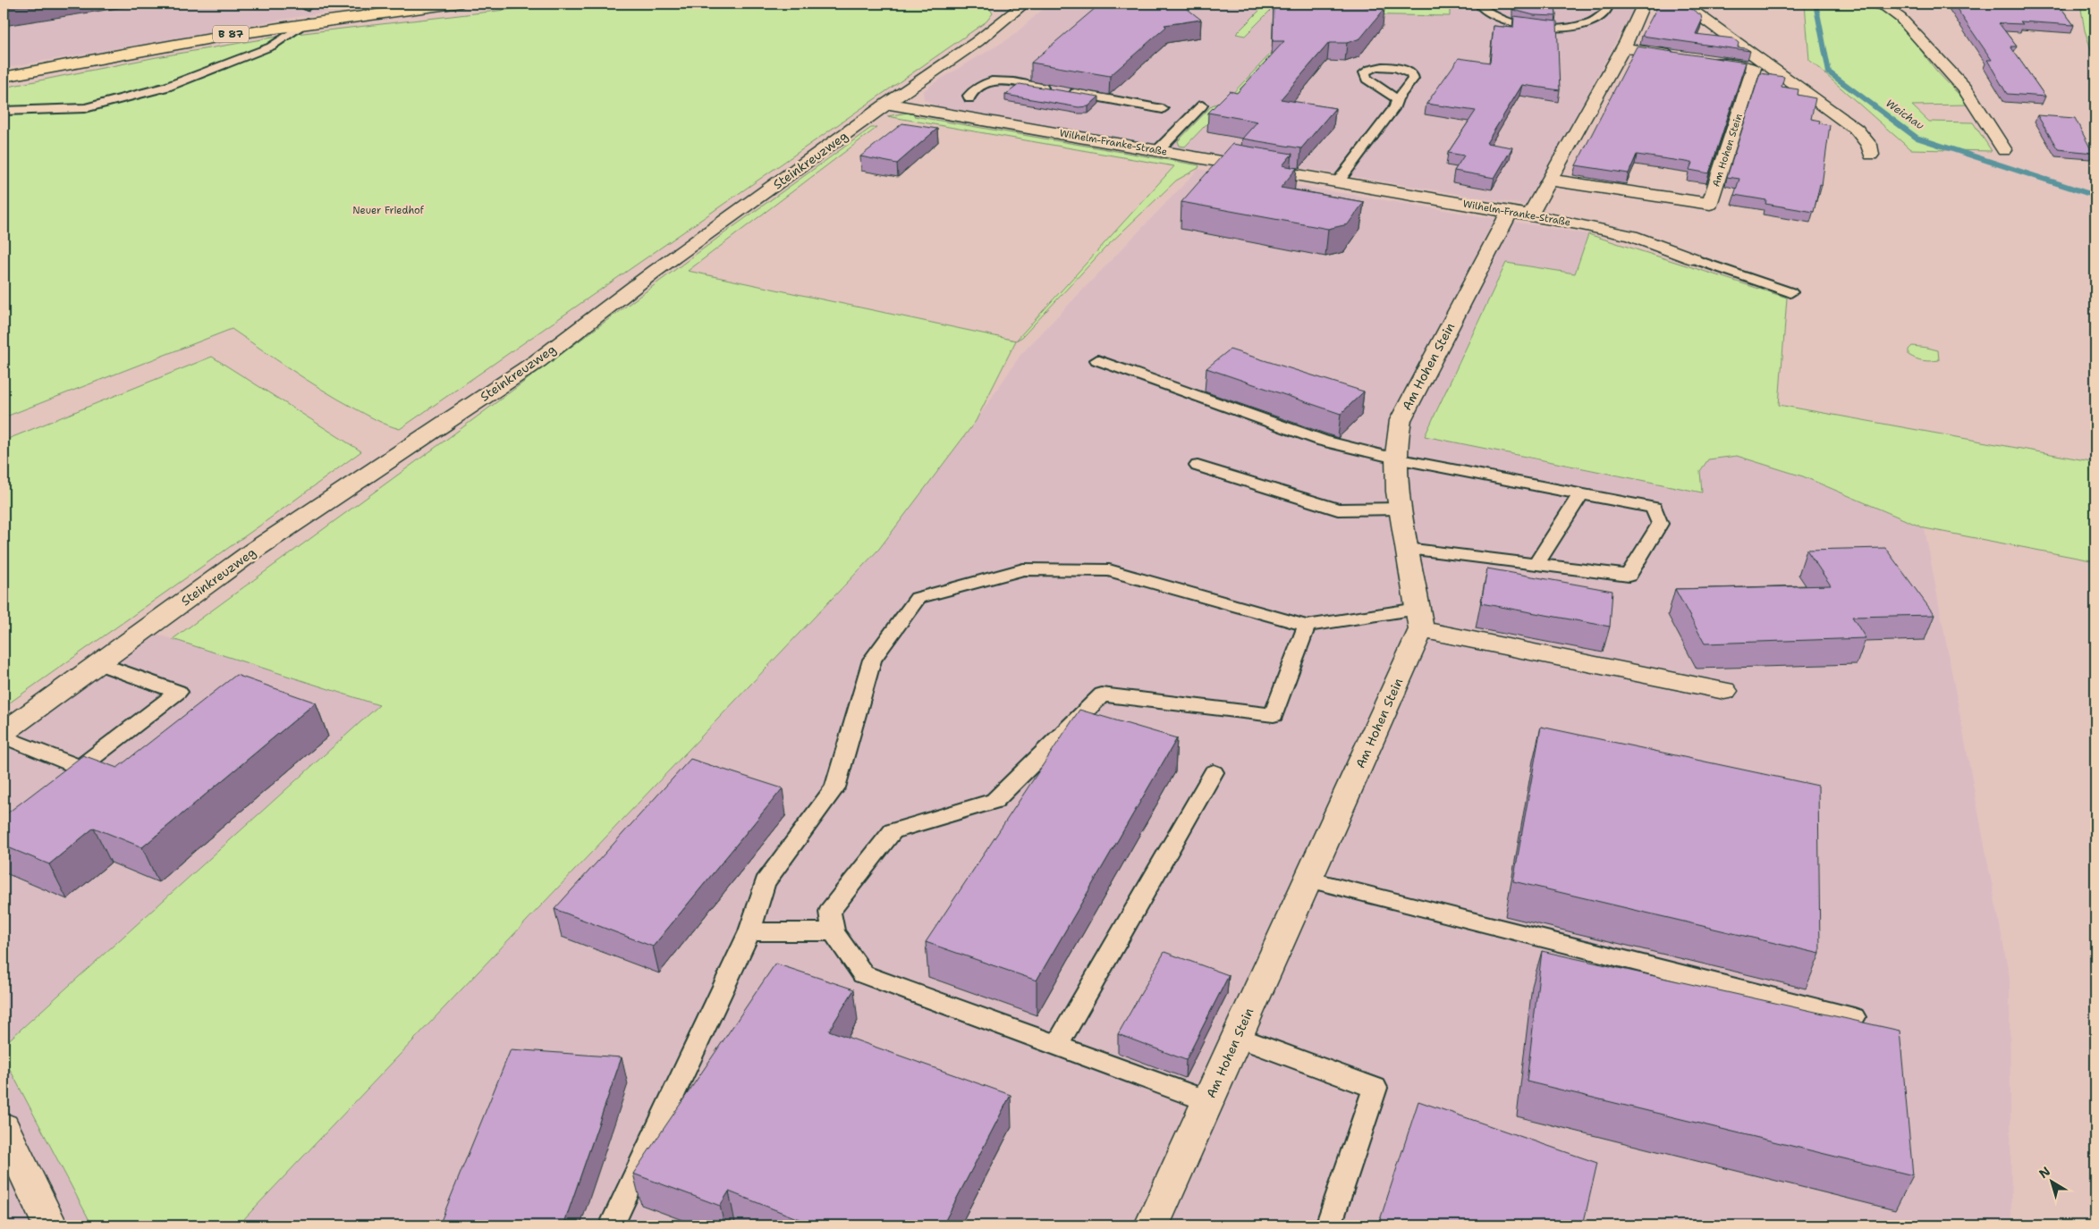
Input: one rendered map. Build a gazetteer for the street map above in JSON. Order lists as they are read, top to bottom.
{
  "streets": {
    "main road": ["B 87"],
    "street": ["Wilhelm-Franke-Straße", "Am Hohen Stein", "Steinkreuzweg"]
  },
  "crossings": [
    ["Wilhelm-Franke-Straße", "Am Hohen Stein"],
    ["Wilhelm-Franke-Straße", "Steinkreuzweg"]
  ],
  "water": ["Weichau"],
  "parks": ["Neuer Friedhof"],
  "north": "top left"
}
